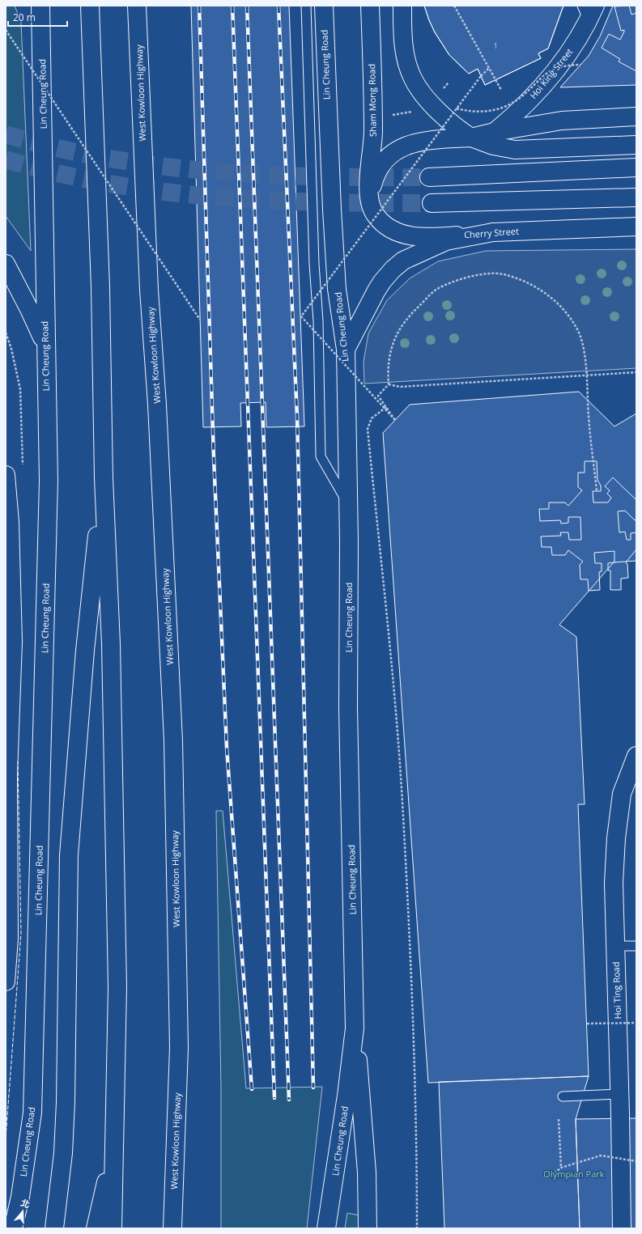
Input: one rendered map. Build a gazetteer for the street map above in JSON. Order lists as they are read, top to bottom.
{
  "streets": {
    "main road": [
      "Lin Cheung Road",
      "Hoi King Street",
      "West Kowloon Highway",
      "Sham Mong Road",
      "Cherry Street",
      "Hoi Ting Road"
    ]
  },
  "crossings": [
    ["Sham Mong Road", "Cherry Street"]
  ],
  "parks": ["Olympian Park"],
  "house_numbers": ["1"],
  "scale_bar": "20 m",
  "north": "top"
}
